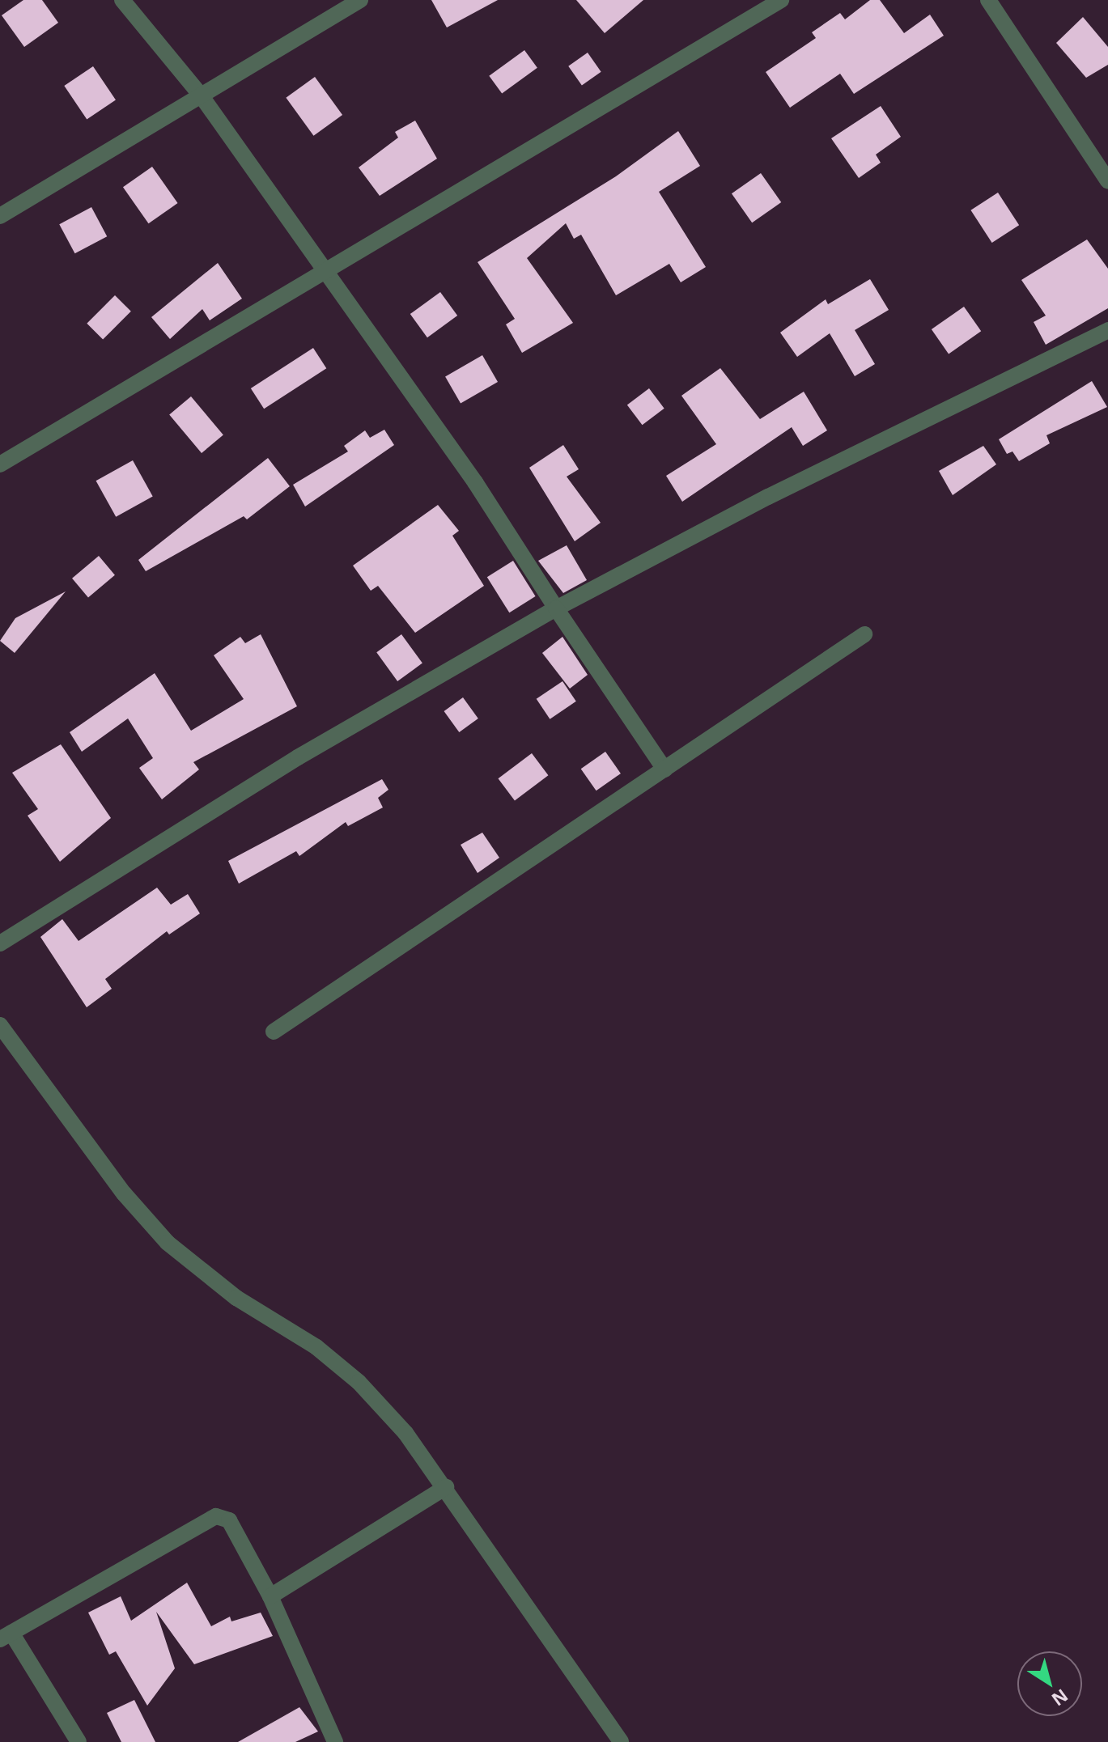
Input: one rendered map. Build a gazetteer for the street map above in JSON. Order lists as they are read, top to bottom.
{
  "north": "bottom right"
}
